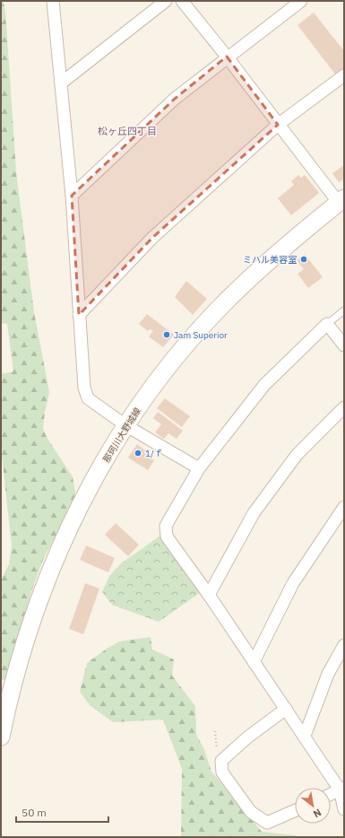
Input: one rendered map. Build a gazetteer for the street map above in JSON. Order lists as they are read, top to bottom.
{
  "streets": {
    "main road": ["那珂川大野城線"]
  },
  "districts": ["松ヶ丘四丁目"],
  "places": ["ミハル美容室", "Jam Superior", "1/ｆ"],
  "scale_bar": "50 m",
  "north": "bottom right"
}
